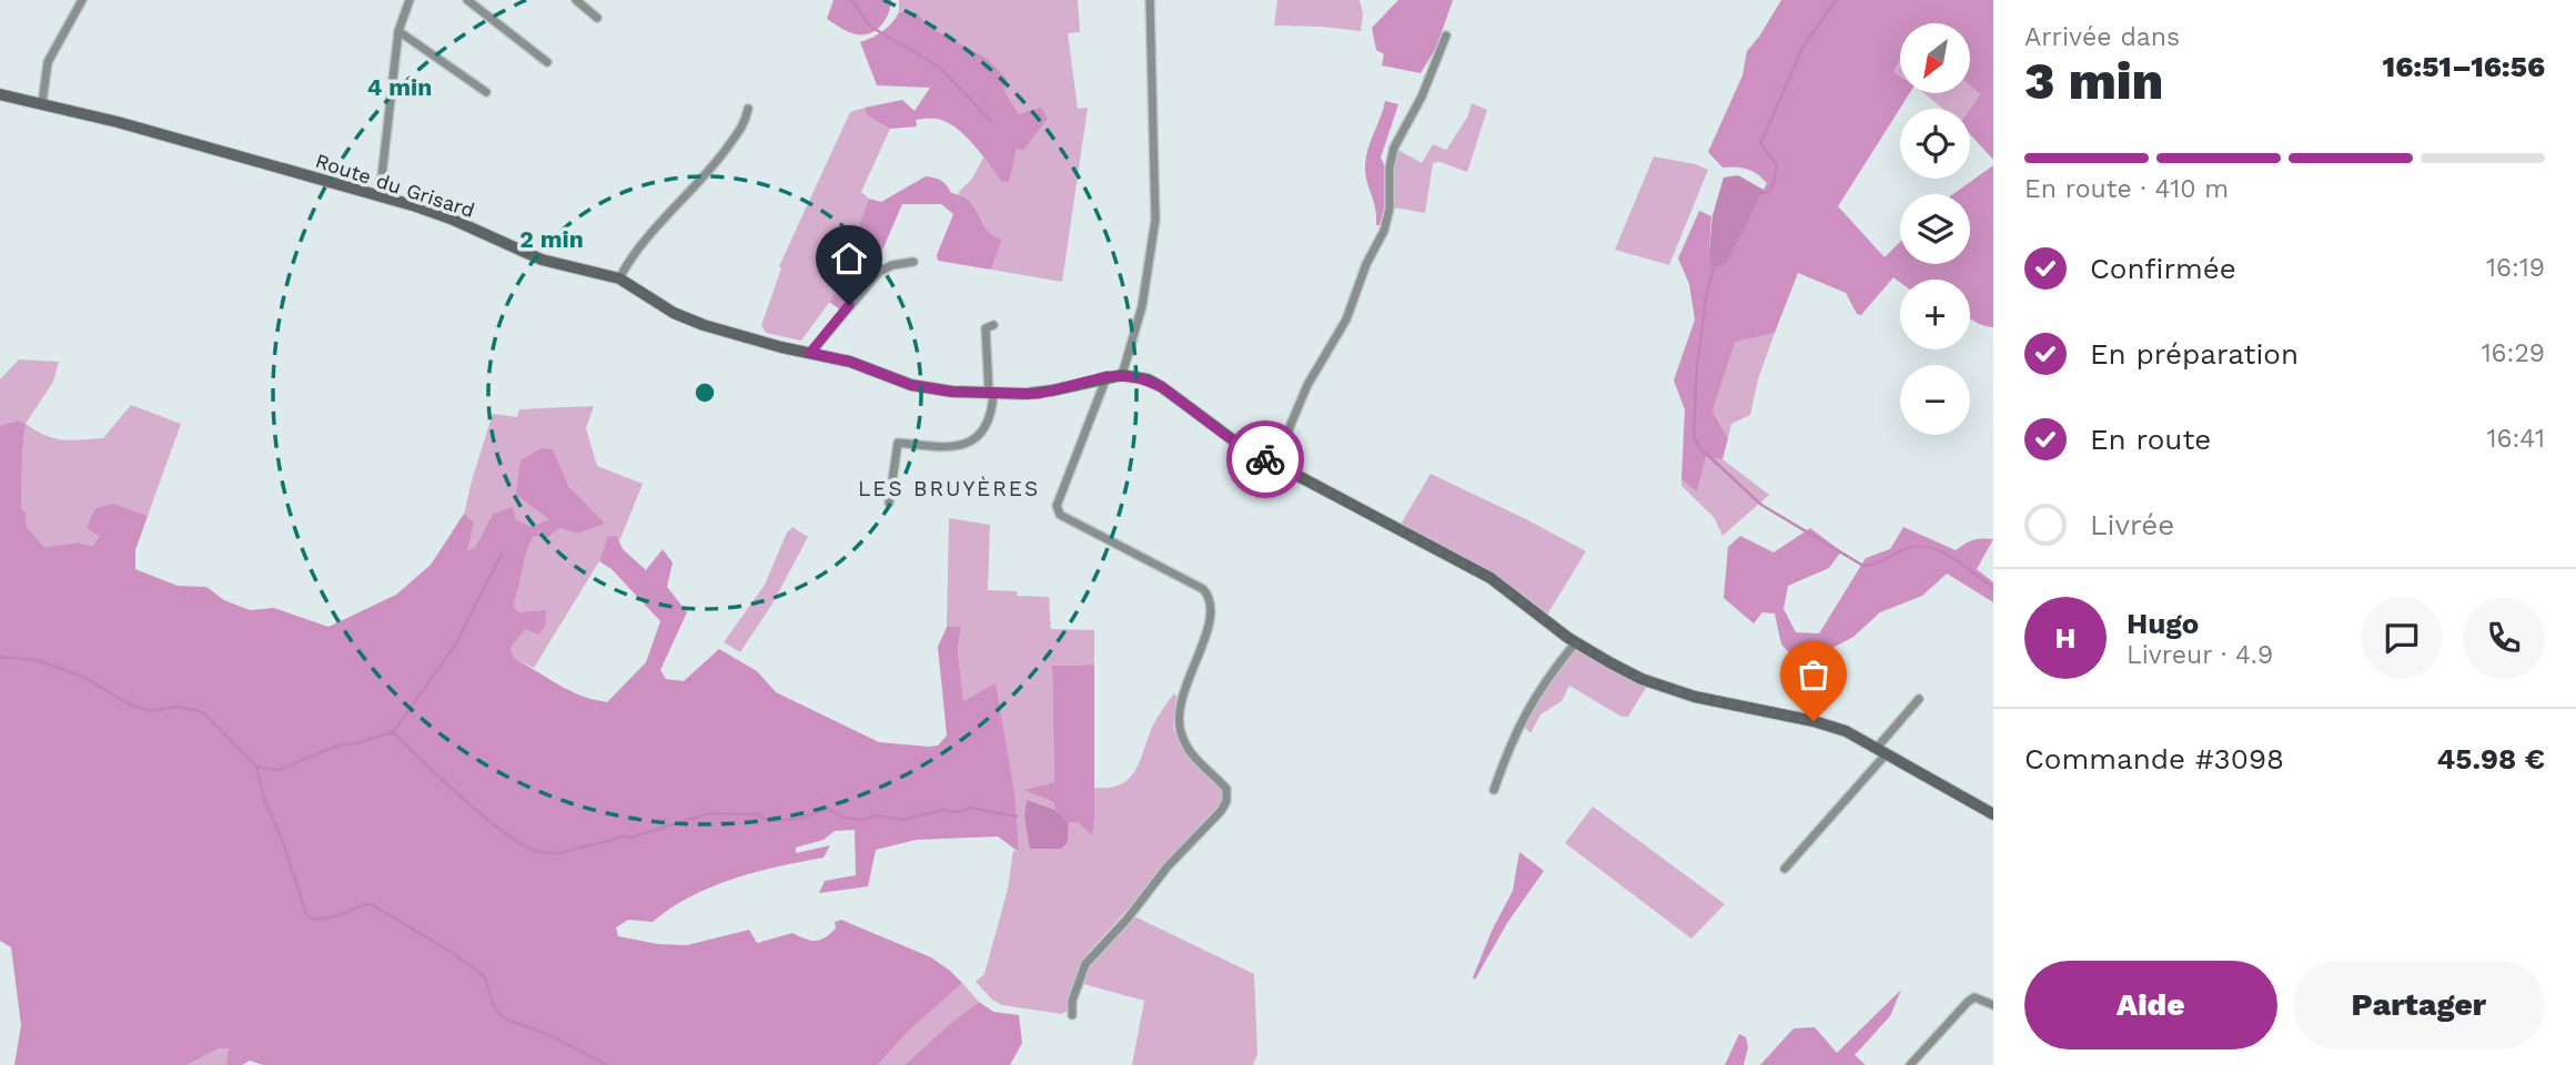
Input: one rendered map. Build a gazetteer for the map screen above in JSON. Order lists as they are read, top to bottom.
{
  "streets": {
    "street": ["Route du Grisard"]
  },
  "districts": ["LES BRUYÈRES"],
  "north": "bottom left",
  "page": {
    "heading": ["3 min", "Arrivée dans", "16:51–16:56"],
    "panel": [
      "Hugo",
      "Livreur · 4.9",
      "Commande #3098",
      "45.98 €"
    ],
    "map_buttons": ["+", "−"],
    "bar": "En route · 410 m",
    "list": [
      ["Confirmée", "16:19"],
      ["En préparation", "16:29"],
      ["En route", "16:41"],
      "Livrée"
    ],
    "round": "H",
    "buttons": ["Aide", "Partager"]
  },
  "rings": ["4 min", "2 min"]
}
